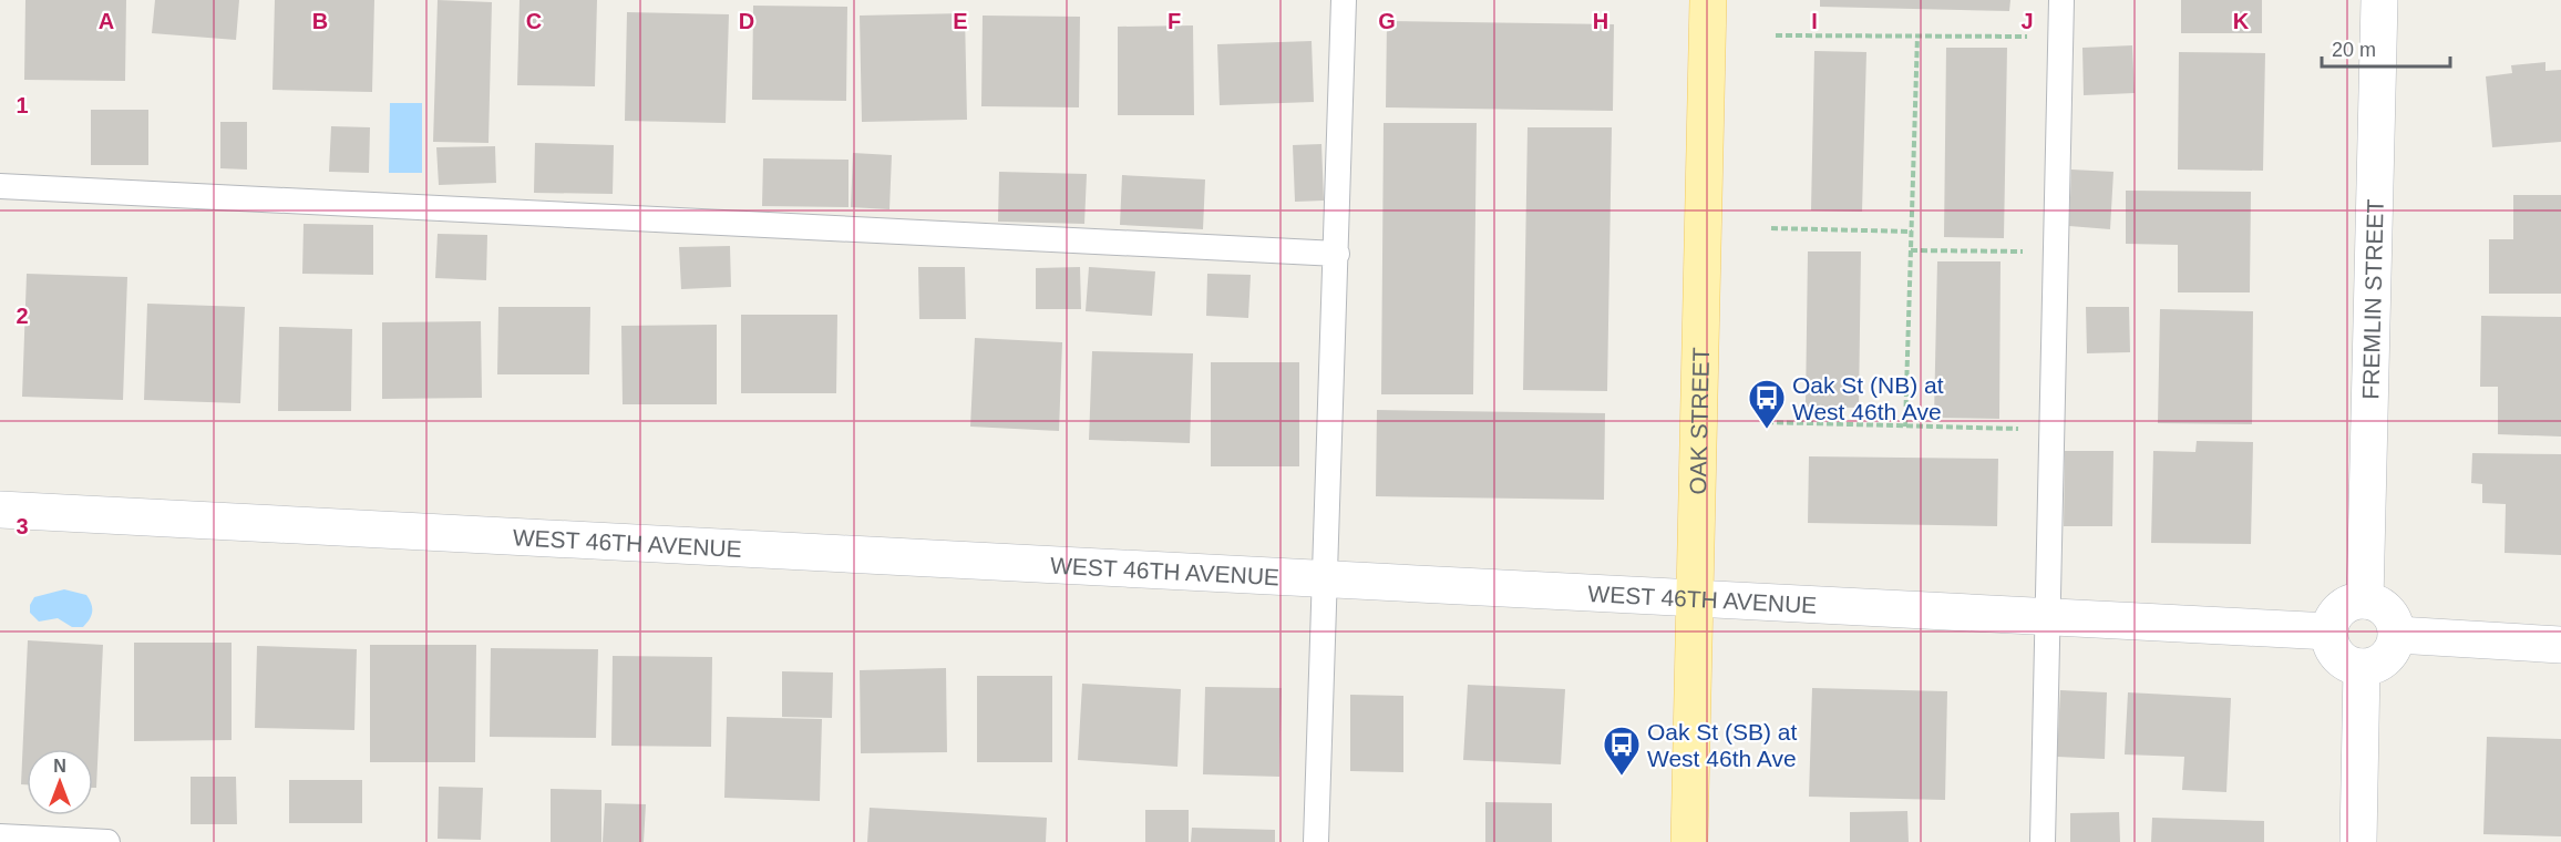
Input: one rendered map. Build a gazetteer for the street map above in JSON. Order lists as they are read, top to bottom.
{
  "streets": {
    "main road": ["OAK STREET"],
    "street": ["FREMLIN STREET", "WEST 46TH AVENUE"]
  },
  "crossings": [
    ["FREMLIN STREET", "WEST 46TH AVENUE"],
    ["OAK STREET", "WEST 46TH AVENUE"]
  ],
  "places": {
    "bus stop": ["Oak St (NB) at West 46th Ave", "Oak St (SB) at West 46th Ave"]
  },
  "scale_bar": "20 m",
  "north": "top",
  "grid": {
    "columns": [
      "A",
      "B",
      "C",
      "D",
      "E",
      "F",
      "G",
      "H",
      "I",
      "J",
      "K"
    ],
    "rows": ["1", "2", "3"]
  }
}
